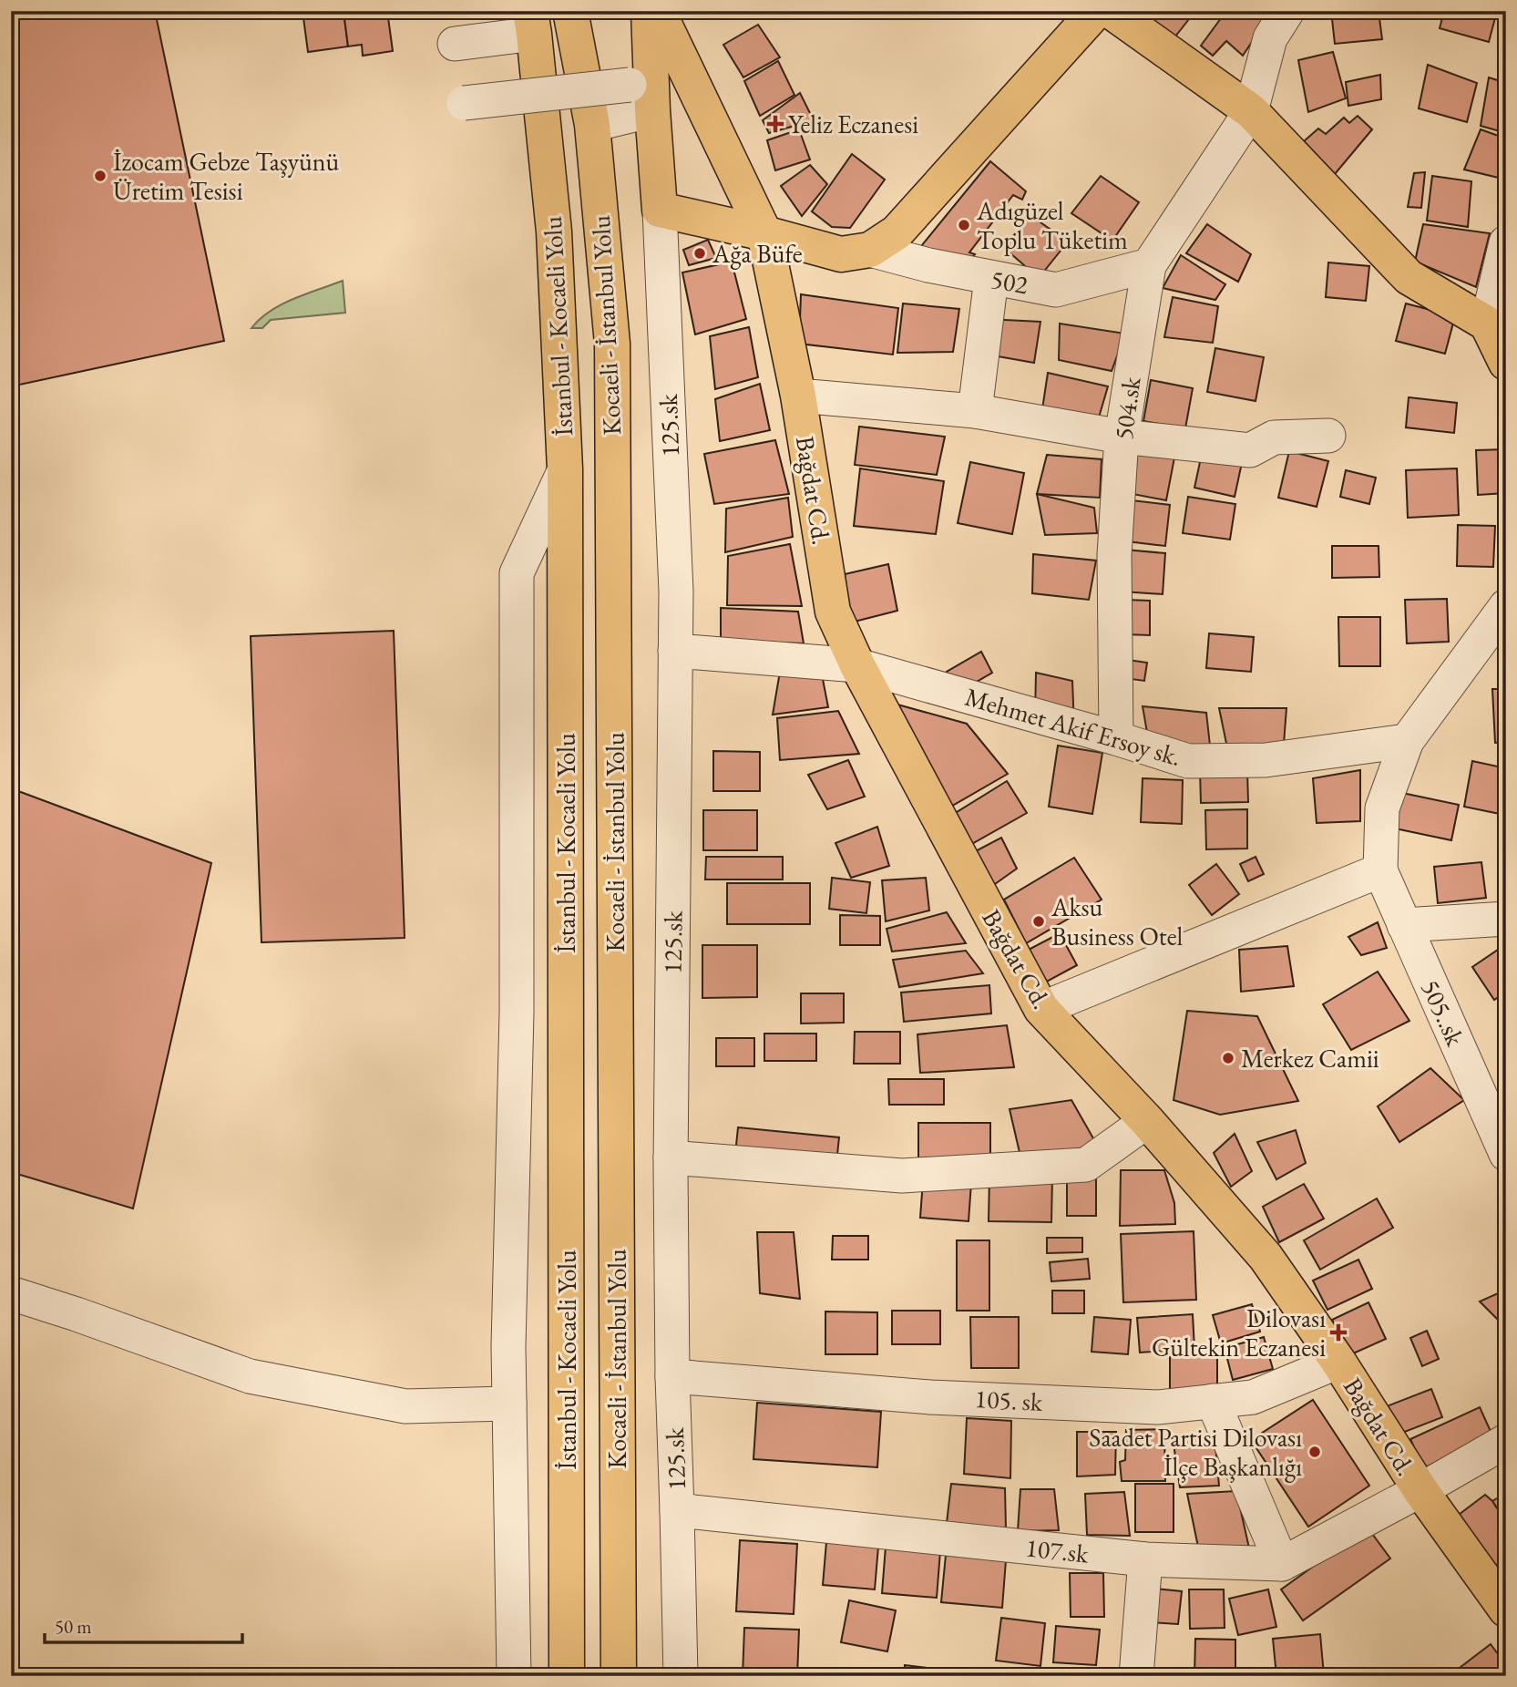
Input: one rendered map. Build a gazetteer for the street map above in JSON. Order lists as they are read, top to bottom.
{
  "streets": {
    "main road": ["Kocaeli - İstanbul Yolu", "İstanbul - Kocaeli Yolu", "Bağdat Cd."],
    "street": [
      "502",
      "504.sk",
      "125.sk",
      "Mehmet Akif Ersoy sk.",
      "505..sk",
      "105. sk",
      "107.sk"
    ]
  },
  "crossings": [
    ["502", "504.sk"],
    ["504.sk", "Mehmet Akif Ersoy sk."],
    ["125.sk", "Mehmet Akif Ersoy sk."],
    ["125.sk", "105. sk"],
    ["125.sk", "107.sk"],
    ["Bağdat Cd.", "Mehmet Akif Ersoy sk."],
    ["Bağdat Cd.", "105. sk"],
    ["Bağdat Cd.", "107.sk"]
  ],
  "places": {
    "health": ["Yeliz Eczanesi", "Dilovası Gültekin Eczanesi"],
    "other": [
      "İzocam Gebze Taşyünü Üretim Tesisi",
      "Adıgüzel Toplu Tüketim",
      "Ağa Büfe",
      "Aksu Business Otel",
      "Merkez Camii",
      "Saadet Partisi Dilovası İlçe Başkanlığı"
    ]
  },
  "scale_bar": "50 m"
}
